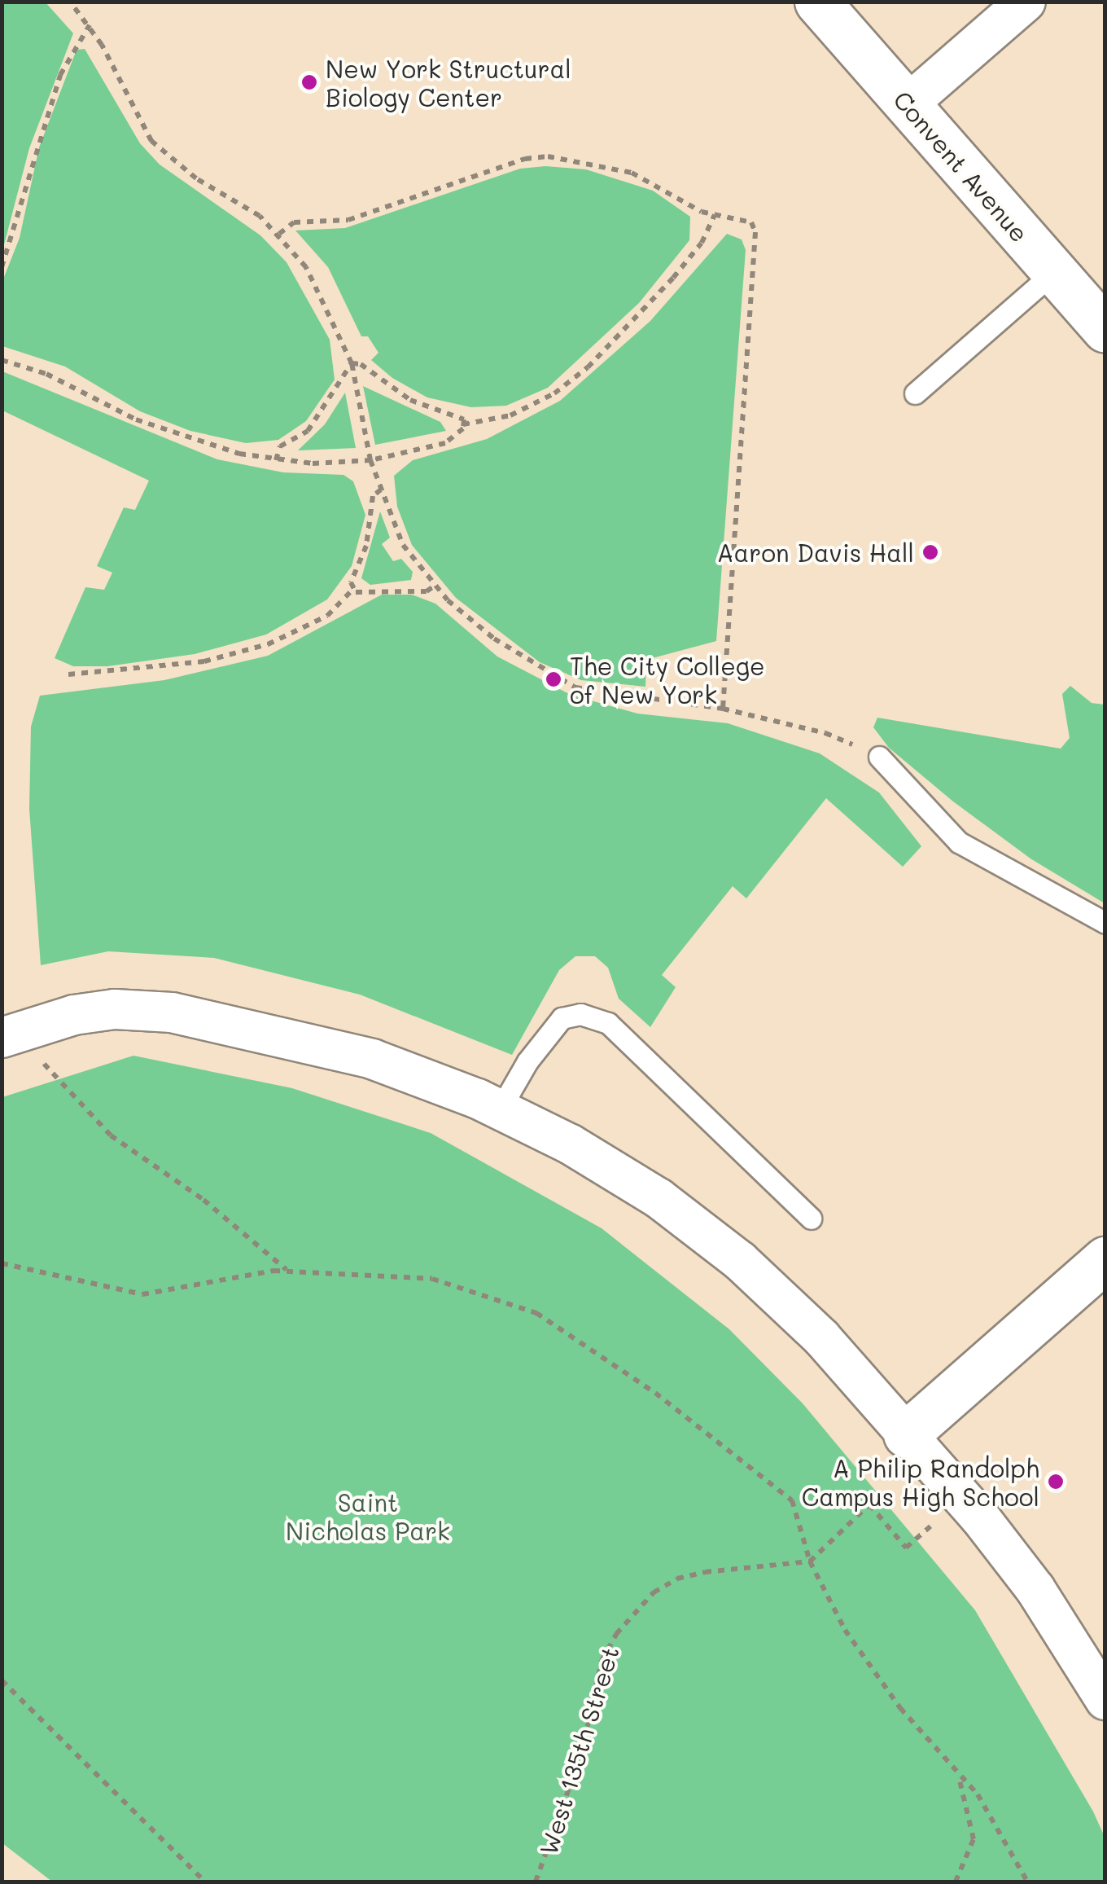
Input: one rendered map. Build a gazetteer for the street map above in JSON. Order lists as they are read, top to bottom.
{
  "streets": {
    "street": ["Convent Avenue"],
    "path": ["West 135th Street"]
  },
  "parks": ["Saint Nicholas Park"],
  "places": [
    "New York Structural Biology Center",
    "Aaron Davis Hall",
    "The City College of New York",
    "A Philip Randolph Campus High School"
  ]
}
